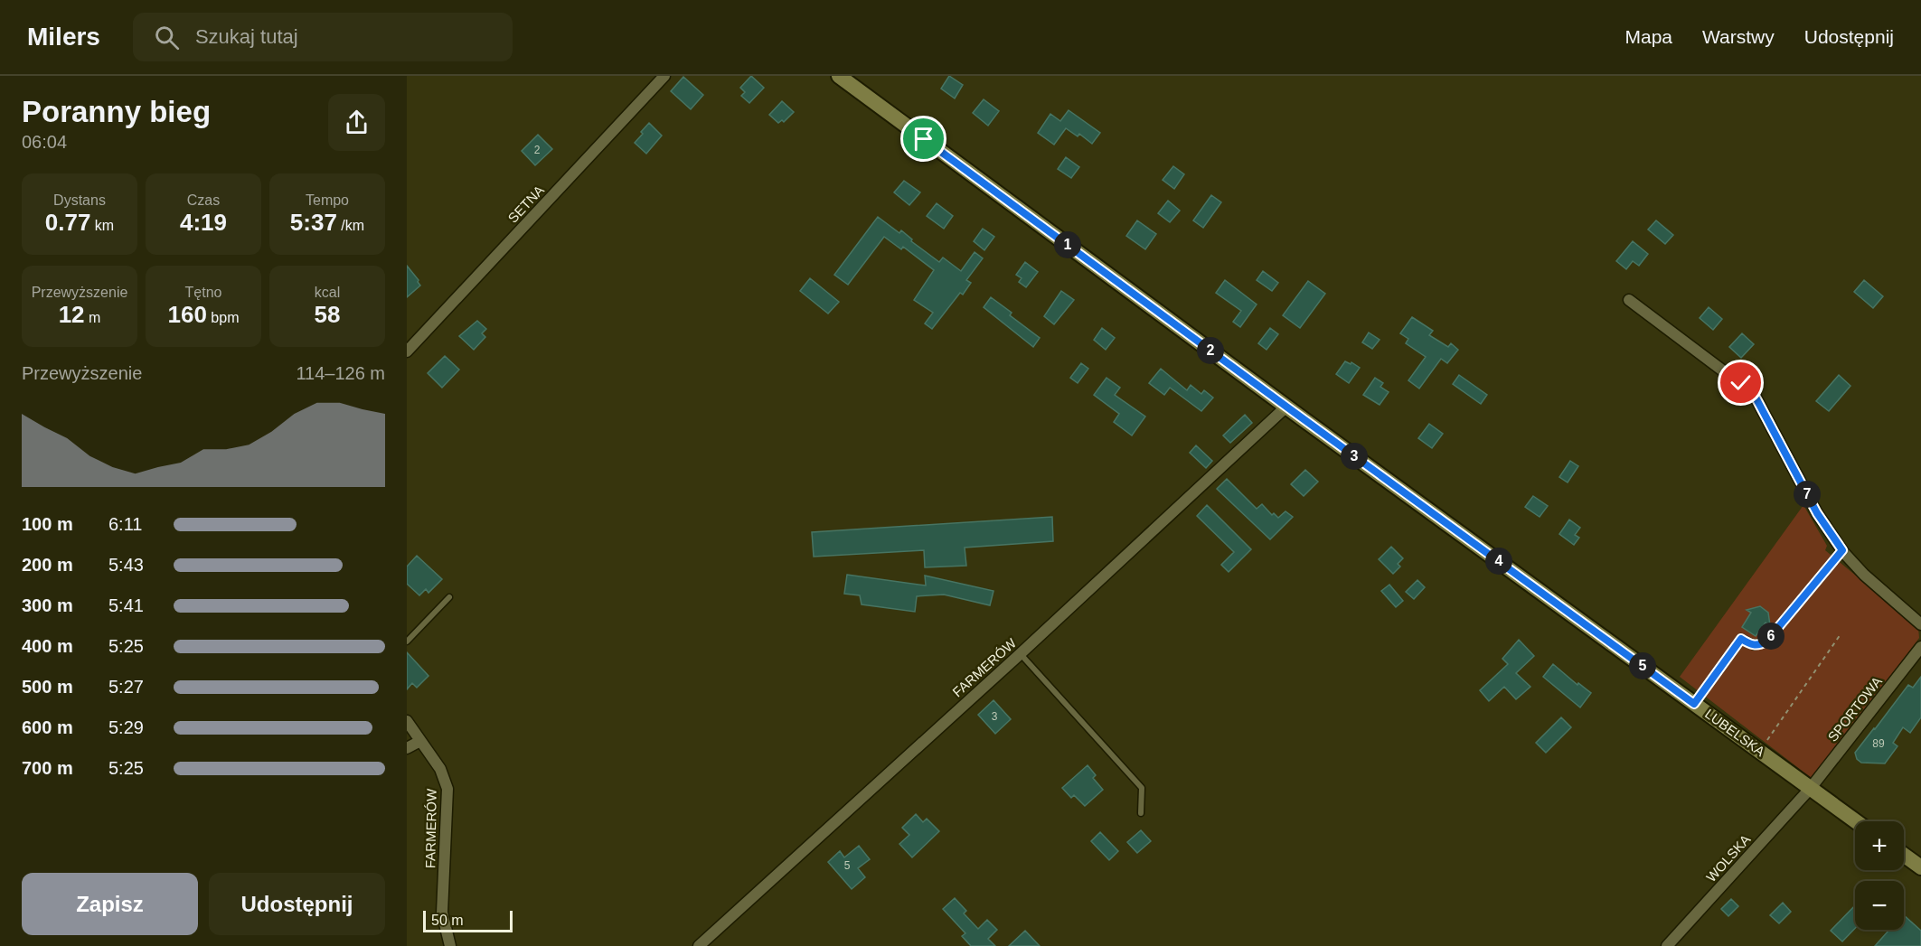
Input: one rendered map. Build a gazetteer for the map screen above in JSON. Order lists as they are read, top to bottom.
{
  "streets": {
    "main road": ["LUBELSKA"],
    "street": [
      "SETNA",
      "FARMERÓW",
      "SPORTOWA",
      "WOLSKA"
    ]
  },
  "crossings": [
    ["FARMERÓW", "LUBELSKA"],
    ["SPORTOWA", "LUBELSKA"],
    ["SPORTOWA", "WOLSKA"],
    ["LUBELSKA", "WOLSKA"]
  ],
  "house_numbers": [
    "2",
    "3",
    "89",
    "5"
  ],
  "scale_bar": "50 m",
  "page": {
    "header": "Milers",
    "search": "Szukaj tutaj",
    "nav": ["Mapa", "Warstwy", "Udostępnij"],
    "heading": ["Poranny bieg", "06:04"],
    "stats": [
      ["Dystans", "0.77 km"],
      ["Czas", "4:19"],
      ["Tempo", "5:37 /km"],
      ["Przewyższenie", "12 m"],
      ["Tętno", "160 bpm"],
      ["kcal", "58"]
    ],
    "pins": [
      "1",
      "2",
      "3",
      "7",
      "4",
      "6",
      "5"
    ],
    "chart": ["Przewyższenie", "114–126 m"],
    "list": [
      {
        "name": "100 m",
        "note": "6:11"
      },
      {
        "name": "200 m",
        "note": "5:43"
      },
      {
        "name": "300 m",
        "note": "5:41"
      },
      {
        "name": "400 m",
        "note": "5:25"
      },
      {
        "name": "500 m",
        "note": "5:27"
      },
      {
        "name": "600 m",
        "note": "5:29"
      },
      {
        "name": "700 m",
        "note": "5:25"
      }
    ],
    "map_buttons": ["+", "−"],
    "buttons": ["Zapisz", "Udostępnij"],
    "scale": "50 m"
  }
}
